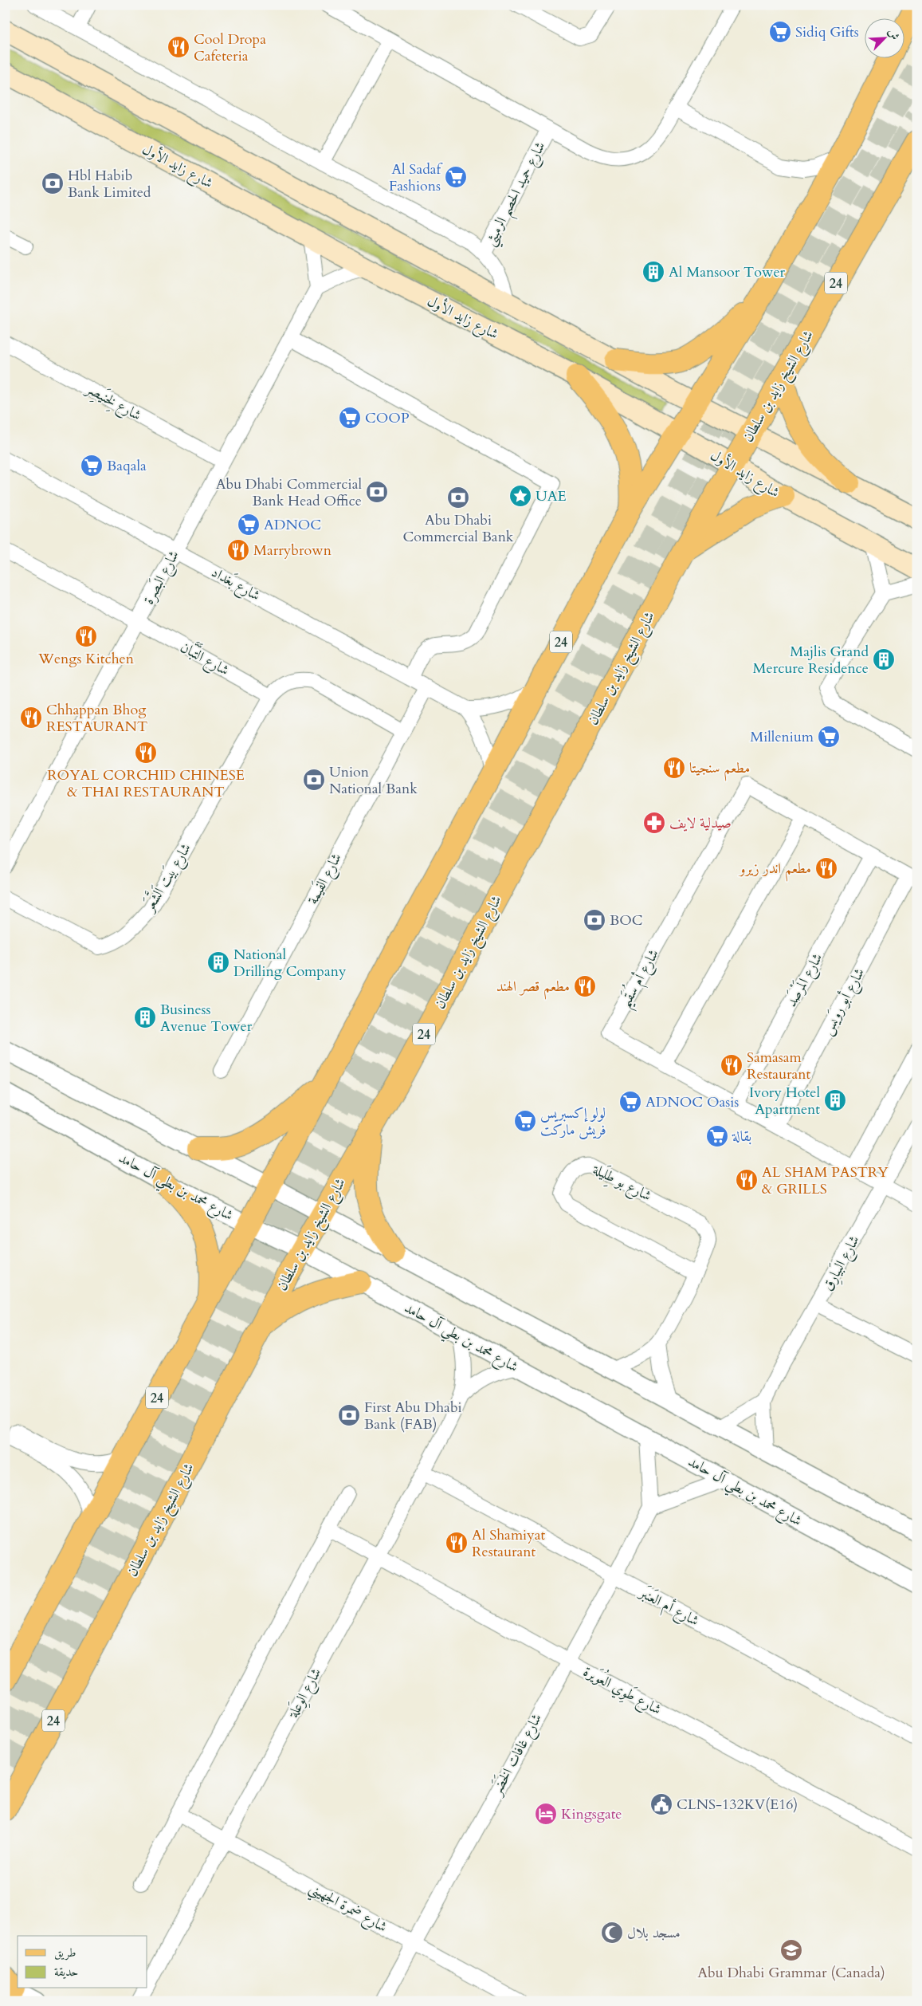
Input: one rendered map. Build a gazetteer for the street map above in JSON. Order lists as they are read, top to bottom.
{
  "streets": {
    "main road": ["شارع زايد الأول", "24", "شارع الشيخ زايد بن سلطان"],
    "street": [
      "شارع حميد الحصم الرميثي",
      "شارع لِخنَيصِر",
      "شارع البَصرة",
      "شارع بَغداد",
      "شارع التَّبَّان",
      "شارع بَيت اَلشَّعَر",
      "شارع الفَيمة",
      "شارع أم سُقَيم",
      "شارع المَرْصَد",
      "شارع أبو روَيس",
      "شارع بو طِلَيلة",
      "شارع محمد بن بطي آل حامد",
      "شارع البَيارِق",
      "شارع أم العَنبَر",
      "شارع طَوِي العُوَيرة",
      "شارع الوِعَلة",
      "شارع غافات الخَضَر",
      "شارع ضمرة الجهيني"
    ]
  },
  "crossings": [
    ["شارع زايد الأول", "24"],
    ["شارع زايد الأول", "شارع الشيخ زايد بن سلطان"],
    ["24", "شارع بَغداد"],
    ["24", "شارع محمد بن بطي آل حامد"],
    ["شارع الشيخ زايد بن سلطان", "شارع محمد بن بطي آل حامد"],
    ["شارع لِخنَيصِر", "شارع البَصرة"],
    ["شارع البَصرة", "شارع بَغداد"],
    ["شارع البَصرة", "شارع التَّبَّان"],
    ["شارع بَغداد", "شارع الفَيمة"],
    ["شارع التَّبَّان", "شارع بَيت اَلشَّعَر"],
    ["شارع أم سُقَيم", "شارع المَرْصَد"],
    ["شارع أم سُقَيم", "شارع أبو روَيس"],
    ["شارع أم سُقَيم", "شارع البَيارِق"],
    ["شارع محمد بن بطي آل حامد", "شارع الوِعَلة"],
    ["شارع أم العَنبَر", "شارع الوِعَلة"],
    ["شارع أم العَنبَر", "شارع غافات الخَضَر"],
    ["شارع طَوِي العُوَيرة", "شارع الوِعَلة"],
    ["شارع طَوِي العُوَيرة", "شارع غافات الخَضَر"],
    ["شارع الوِعَلة", "شارع ضمرة الجهيني"],
    ["شارع غافات الخَضَر", "شارع ضمرة الجهيني"]
  ],
  "places": {
    "supermarket": [
      "Sidiq Gifts",
      "Al Sadaf Fashions",
      "COOP",
      "Baqala",
      "ADNOC",
      "Millenium",
      "ADNOC Oasis",
      "لولو إكسبريس فريش ماركت",
      "بقالة"
    ],
    "restaurant": [
      "Cool Dropa Cafeteria",
      "Marrybrown",
      "Wengs Kitchen",
      "Chhappan Bhog RESTAURANT",
      "ROYAL CORCHID CHINESE & THAI RESTAURANT",
      "مطعم سنجيتا",
      "مطعم اندر زيرو",
      "مطعم قصر الهند",
      "Samasam Restaurant",
      "AL SHAM PASTRY & GRILLS",
      "Al Shamiyat Restaurant"
    ],
    "bank": [
      "Hbl Habib Bank Limited",
      "Abu Dhabi Commercial Bank Head Office",
      "Abu Dhabi Commercial Bank",
      "Union National Bank",
      "BOC",
      "First Abu Dhabi Bank (FAB)"
    ],
    "building": [
      "Al Mansoor Tower",
      "Majlis Grand Mercure Residence",
      "National Drilling Company",
      "Business Avenue Tower",
      "Ivory Hotel Apartment"
    ],
    "place": ["UAE"],
    "pharmacy": ["صيدلية لايف"],
    "public building": ["CLNS-132KV(E16)"],
    "hotel": ["Kingsgate"],
    "mosque": ["مسجد بلال"],
    "school or university": ["Abu Dhabi Grammar (Canada)"]
  },
  "legend": ["طريق", "حديقة"],
  "north": "top right"
}
